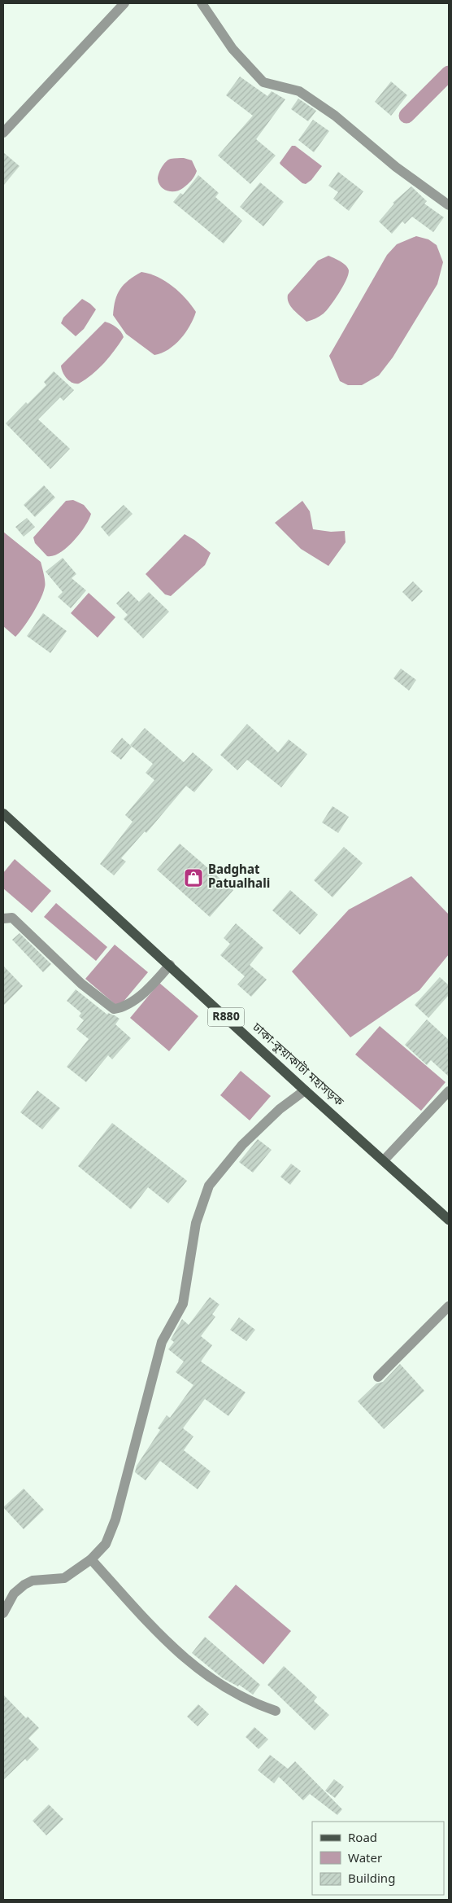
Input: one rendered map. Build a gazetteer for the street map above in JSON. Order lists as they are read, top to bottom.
{
  "streets": {
    "main road": ["R880", "ঢাকা-কুয়াকাটা মহাসড়ক"]
  },
  "places": {
    "shop": ["Badghat Patualhali"]
  },
  "legend": ["Road", "Water", "Building"]
}
